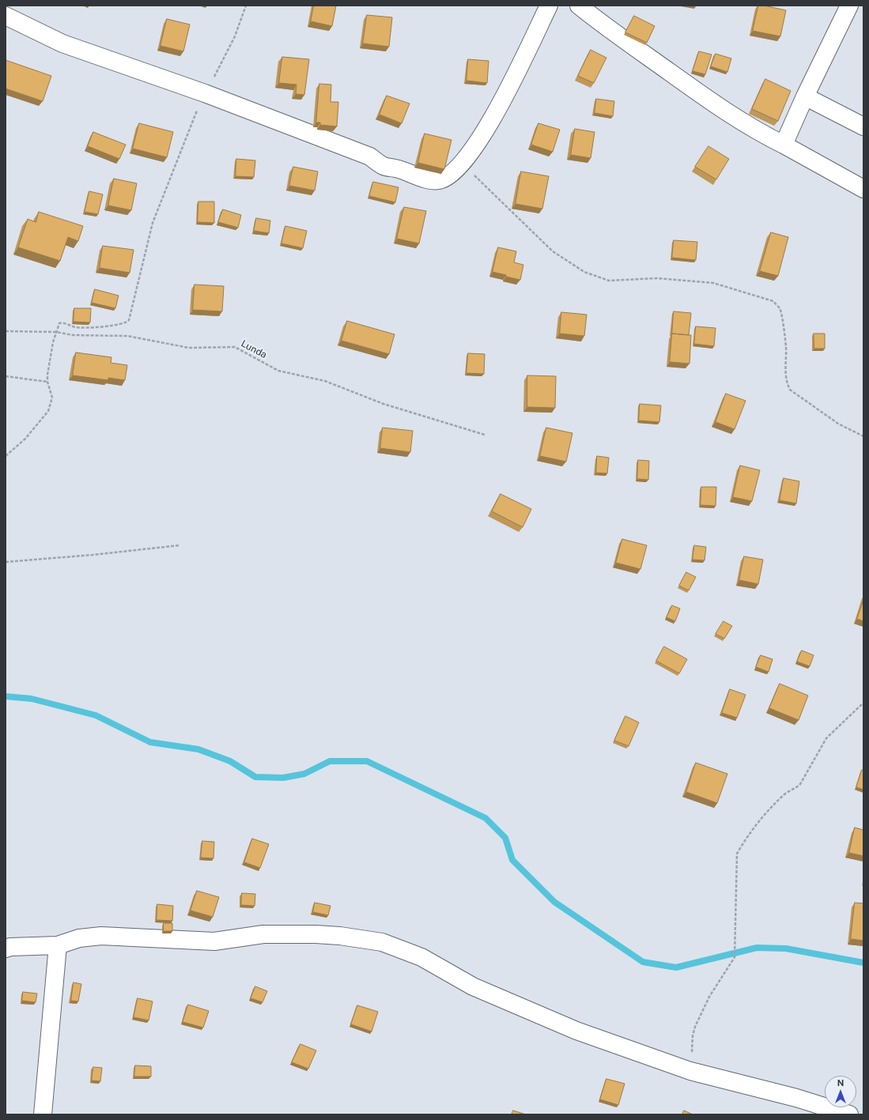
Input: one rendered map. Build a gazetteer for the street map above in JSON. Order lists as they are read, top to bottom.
{
  "streets": {
    "path": ["Lunda"]
  },
  "north": "top"
}
